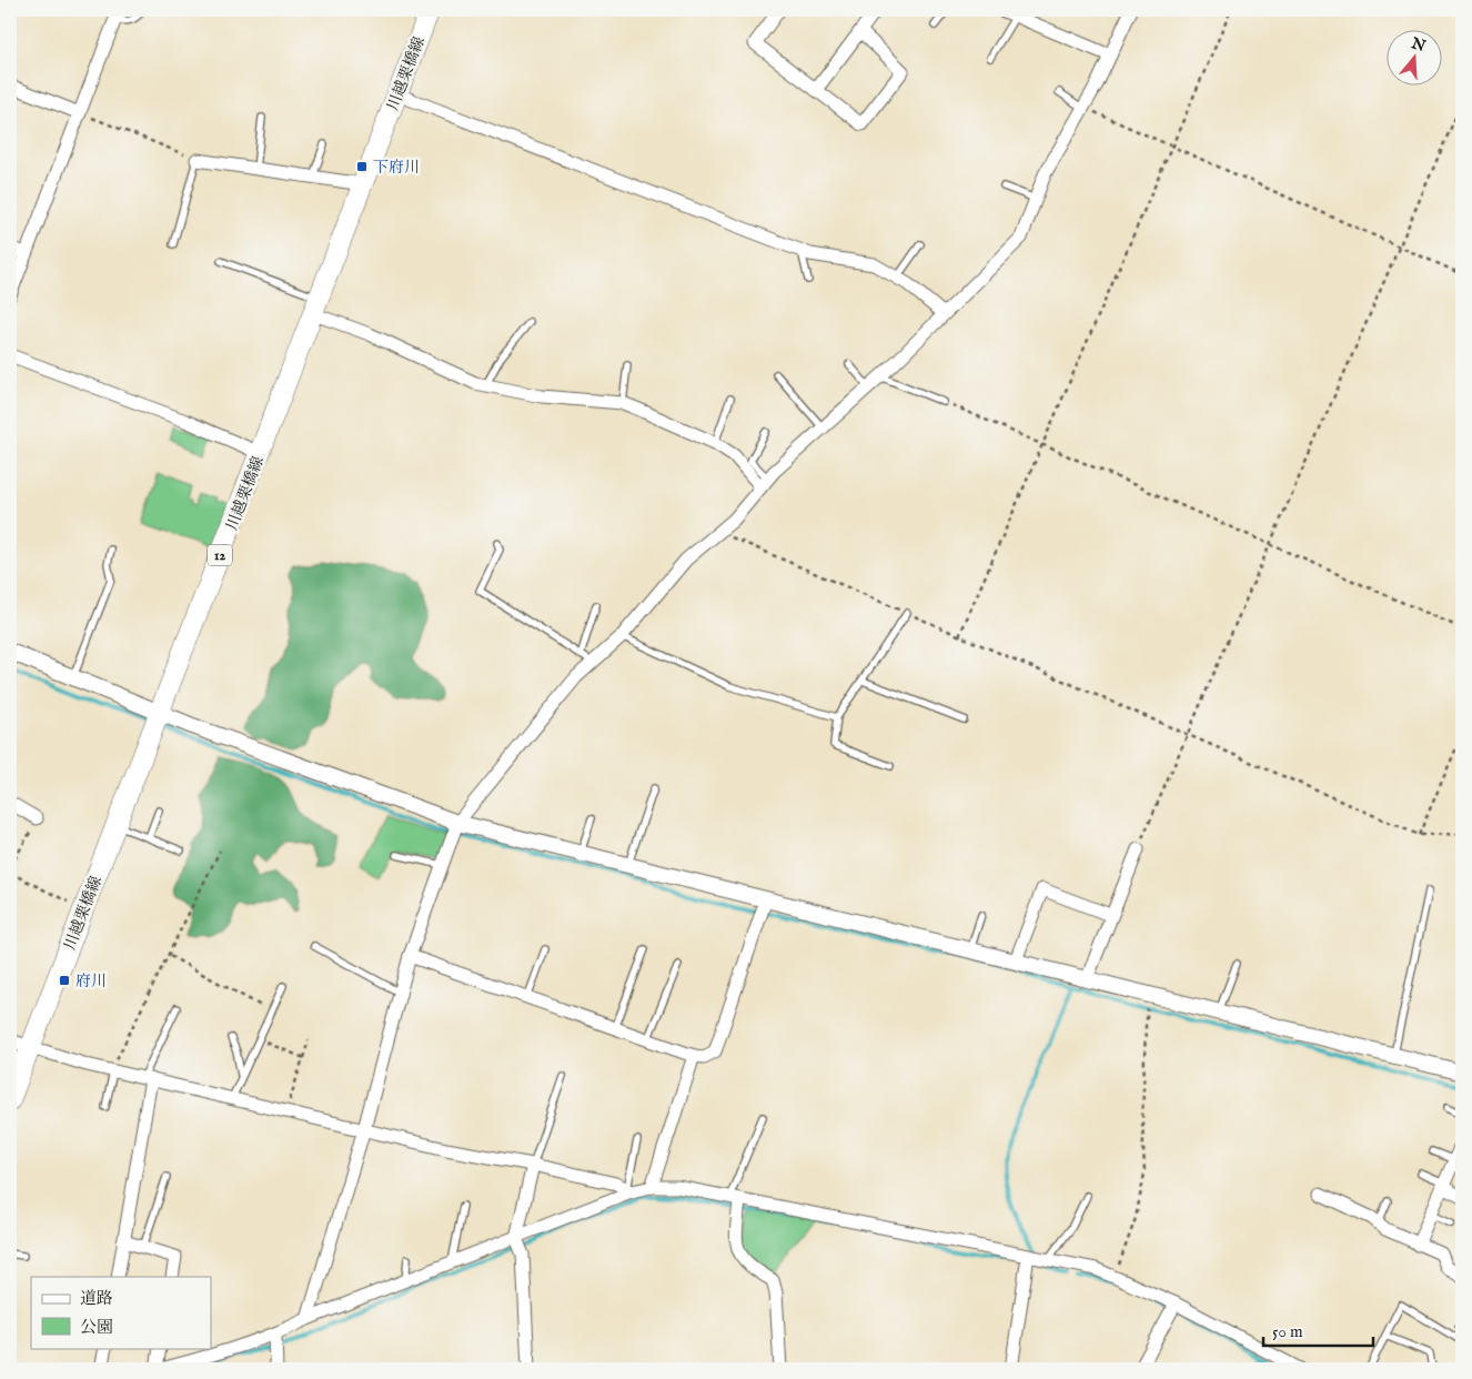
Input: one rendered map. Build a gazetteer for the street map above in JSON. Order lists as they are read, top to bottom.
{
  "streets": {
    "main road": ["川越栗橋線", "12"]
  },
  "places": {
    "transit": ["下府川", "府川"]
  },
  "legend": ["道路", "公園"],
  "scale_bar": "50 m",
  "north": "top"
}
